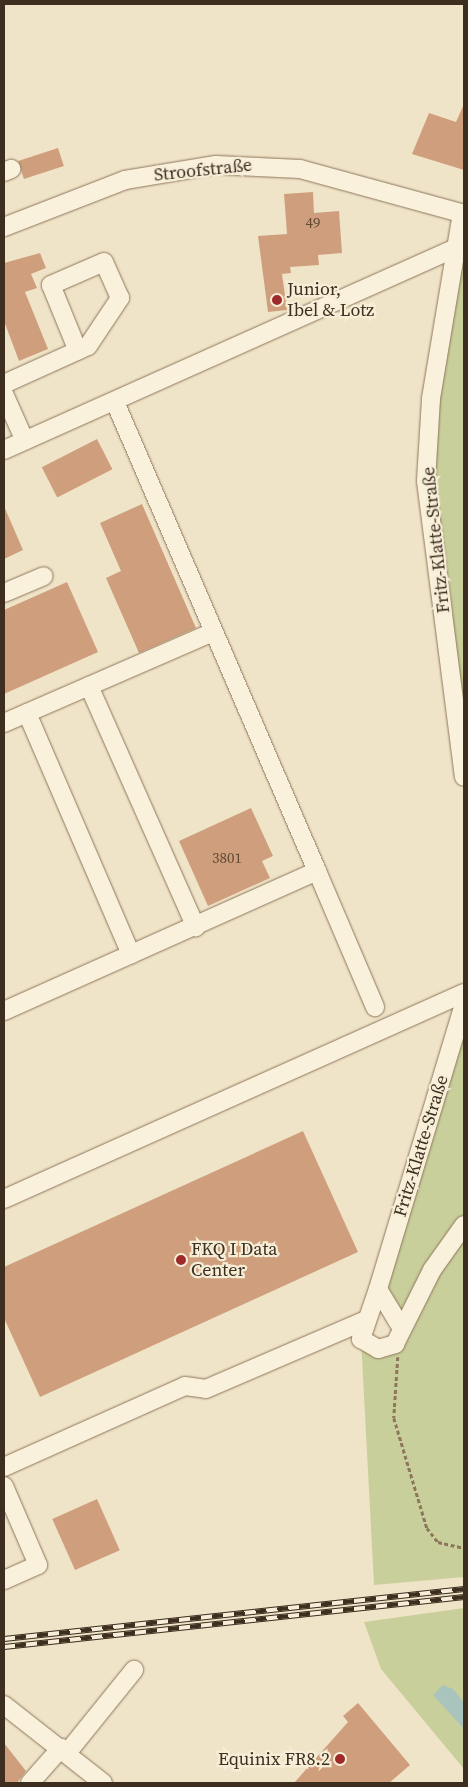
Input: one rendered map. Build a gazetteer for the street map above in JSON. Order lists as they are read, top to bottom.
{
  "streets": {
    "street": ["Stroofstraße", "Fritz-Klatte-Straße"]
  },
  "crossings": [
    ["Stroofstraße", "Fritz-Klatte-Straße"]
  ],
  "places": ["Junior, Ibel & Lotz", "FKQ I Data Center", "Equinix FR8.2"],
  "house_numbers": ["49", "3801"]
}
